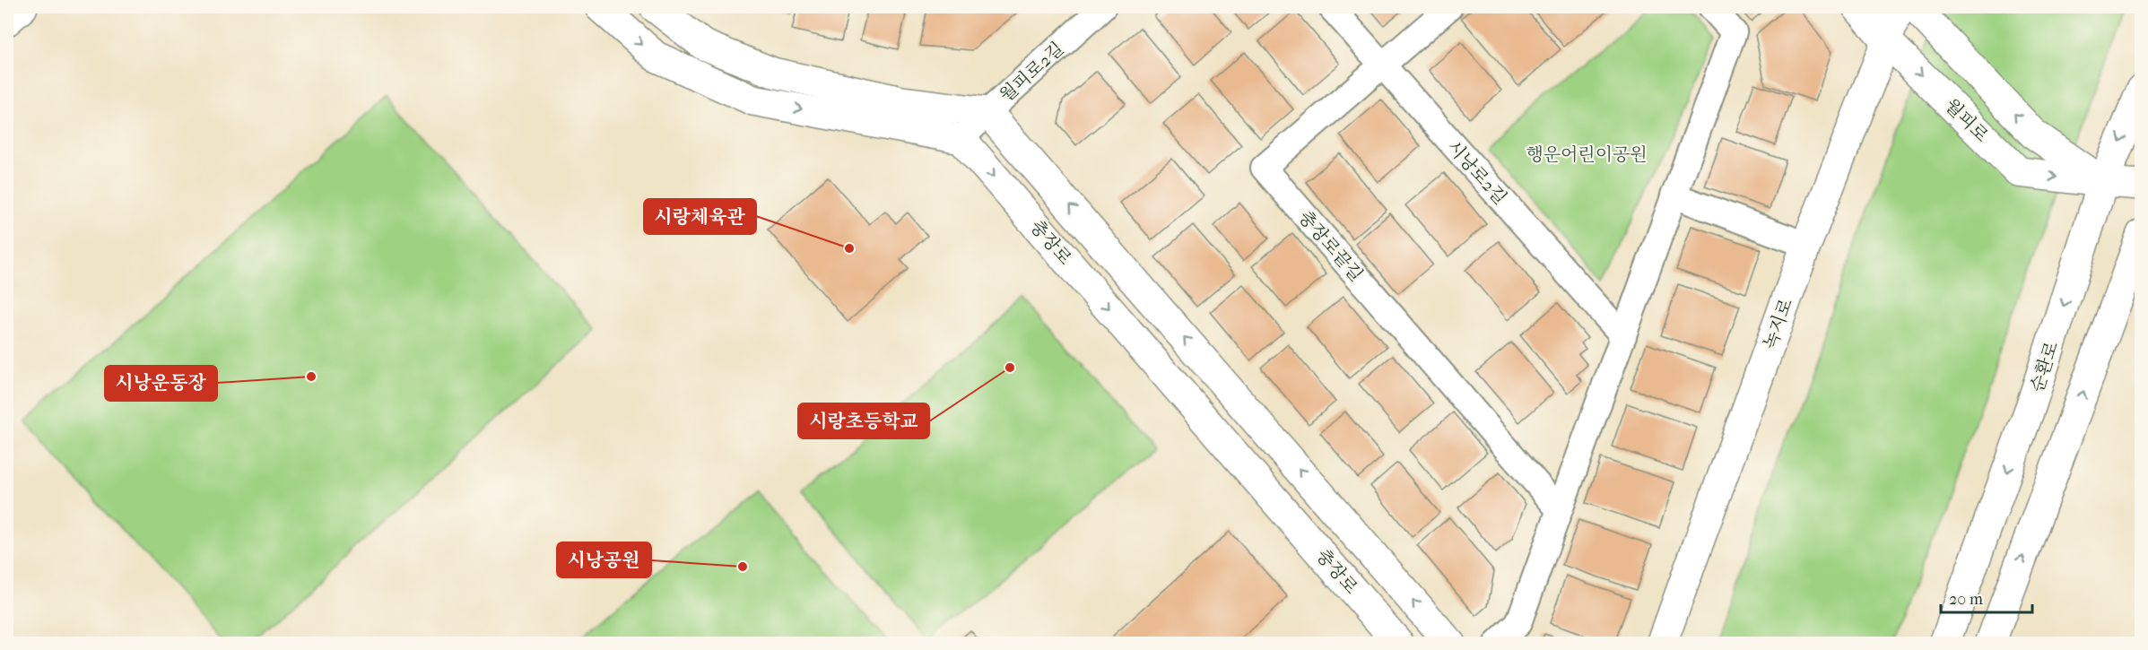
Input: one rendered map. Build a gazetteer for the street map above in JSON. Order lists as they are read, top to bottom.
{
  "streets": {
    "street": [
      "월피로2길",
      "월피로",
      "시낭로2길",
      "충장로",
      "충장로끝길",
      "녹지로",
      "순환로"
    ]
  },
  "crossings": [
    ["월피로2길", "충장로"],
    ["월피로", "녹지로"],
    ["월피로", "순환로"],
    ["시낭로2길", "충장로끝길"]
  ],
  "parks": ["행운어린이공원"],
  "places": [
    "시랑체육관",
    "시랑초등학교",
    "시낭운동장",
    "시낭공원"
  ],
  "scale_bar": "20 m"
}
